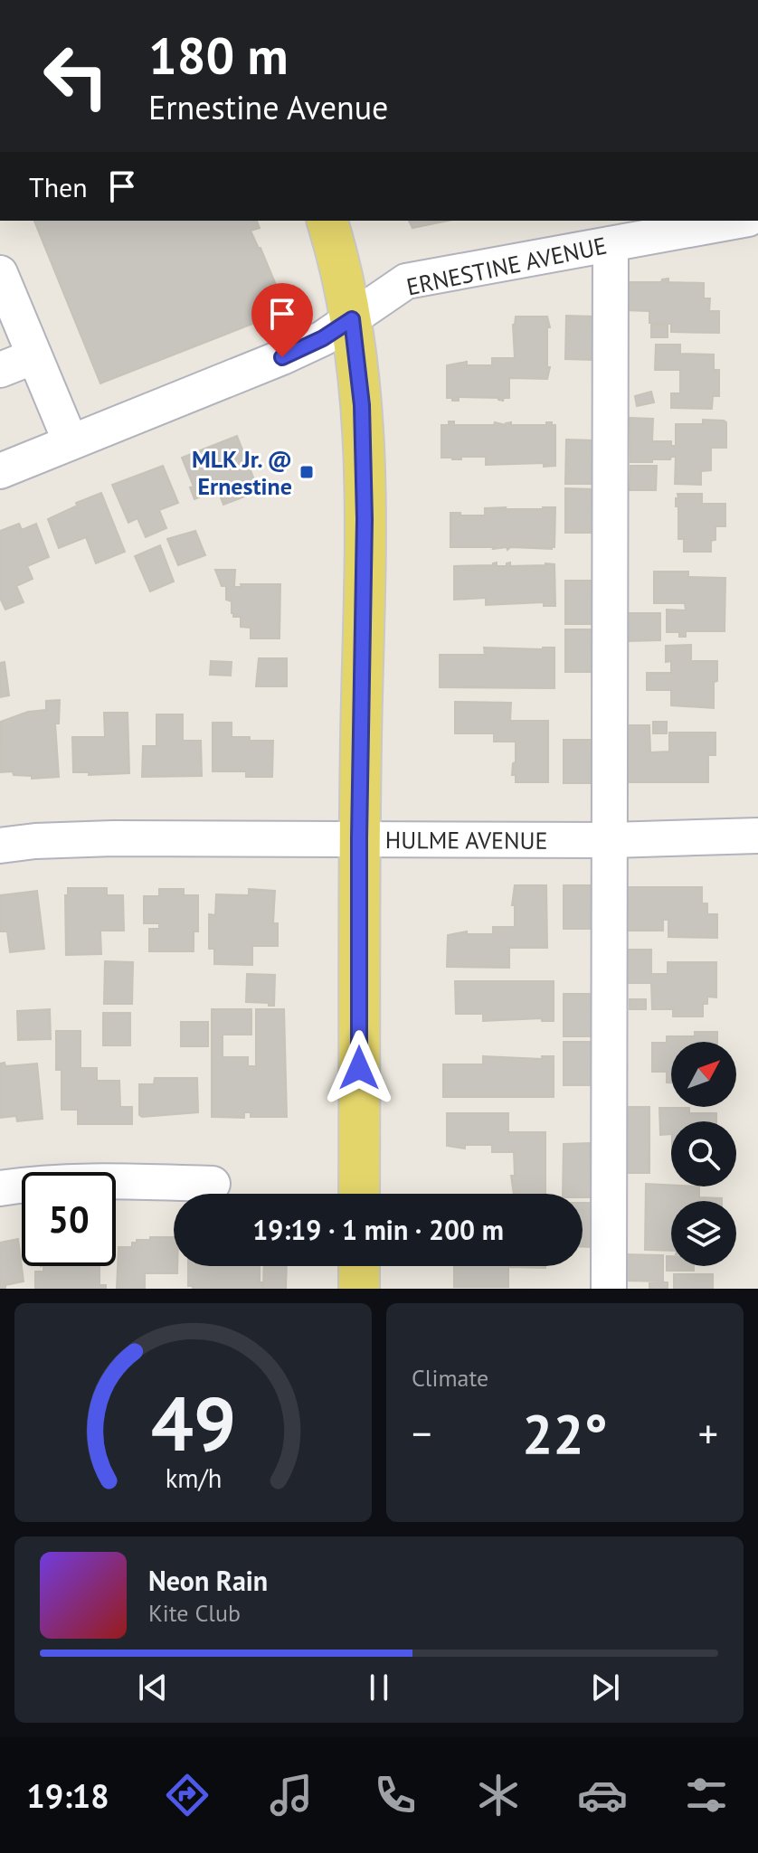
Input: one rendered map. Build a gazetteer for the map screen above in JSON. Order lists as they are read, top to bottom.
{
  "streets": {
    "street": ["ERNESTINE AVENUE", "HULME AVENUE"]
  },
  "places": {
    "transit": ["MLK Jr. @ Ernestine"]
  },
  "north": "top right",
  "page": {
    "turn": ["180 m", "Ernestine Avenue"],
    "then": "Then",
    "limit": "50",
    "trip": "19:19 · 1 min · 200 m",
    "tile": "Climate",
    "heat": ["−", "22°", "+"],
    "song": ["Neon Rain", "Kite Club"],
    "tabs": "19:18",
    "gauge": ["49", "km/h"]
  }
}
